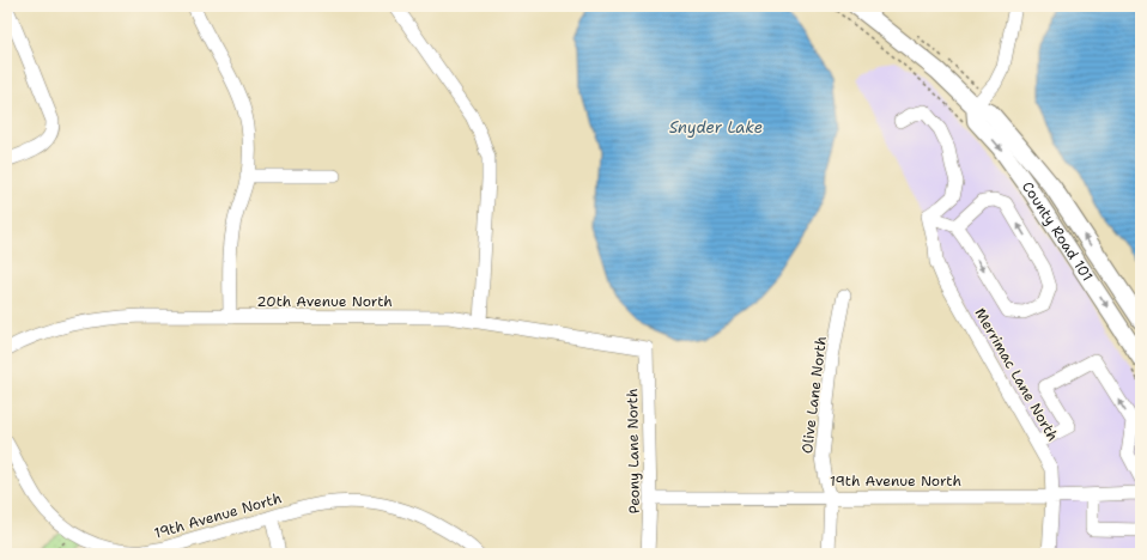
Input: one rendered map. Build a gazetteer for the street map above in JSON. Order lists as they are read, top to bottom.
{
  "streets": {
    "main road": ["County Road 101"],
    "street": [
      "20th Avenue North",
      "Merrimac Lane North",
      "Olive Lane North",
      "Peony Lane North",
      "19th Avenue North"
    ]
  },
  "crossings": [
    ["20th Avenue North", "Peony Lane North"],
    ["Merrimac Lane North", "19th Avenue North"],
    ["Olive Lane North", "19th Avenue North"],
    ["Peony Lane North", "19th Avenue North"]
  ],
  "water": ["Snyder Lake"]
}
